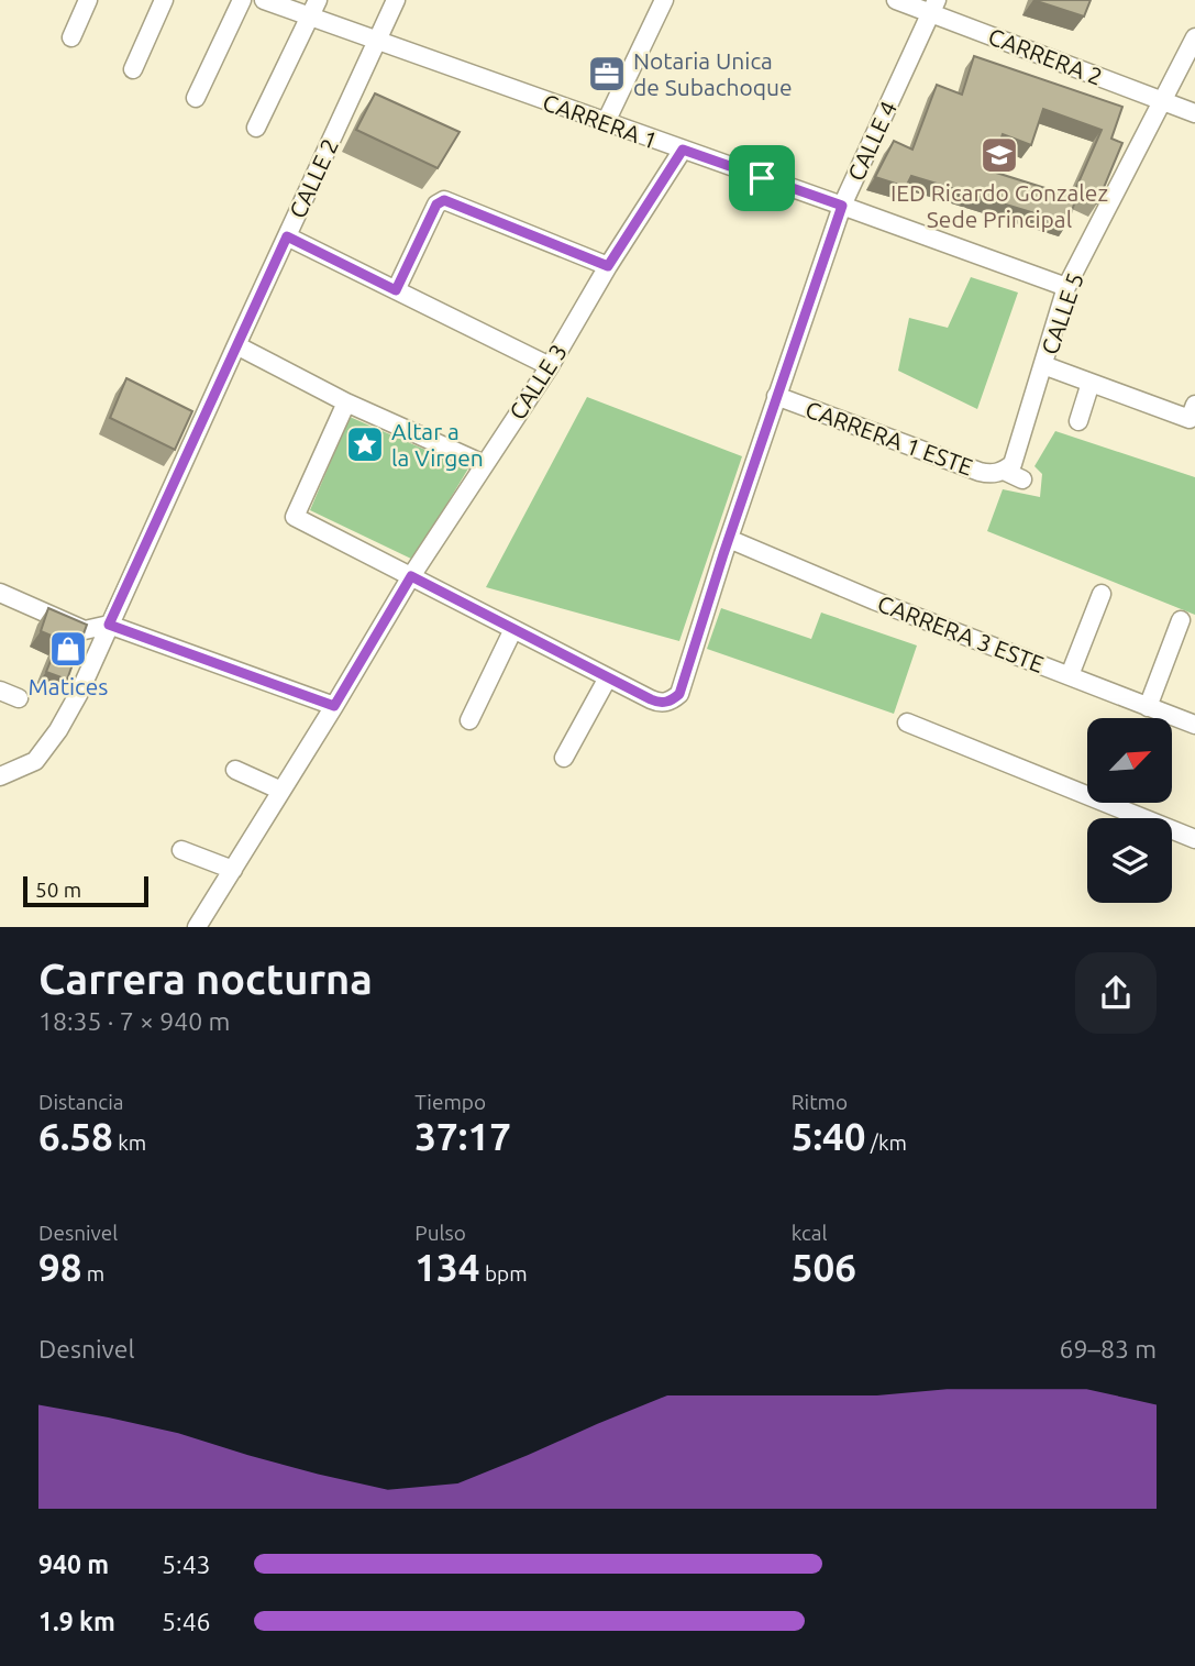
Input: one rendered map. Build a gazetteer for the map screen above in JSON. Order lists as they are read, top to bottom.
{
  "streets": {
    "street": [
      "CARRERA 2",
      "CARRERA 1",
      "CALLE 4",
      "CALLE 2",
      "CALLE 5",
      "CALLE 3",
      "CARRERA 1 ESTE",
      "CARRERA 3 ESTE"
    ]
  },
  "crossings": [
    ["CARRERA 2", "CALLE 4"],
    ["CARRERA 2", "CALLE 5"],
    ["CARRERA 1", "CALLE 4"],
    ["CARRERA 1", "CALLE 2"],
    ["CARRERA 1", "CALLE 5"],
    ["CARRERA 1", "CALLE 3"],
    ["CALLE 4", "CARRERA 1 ESTE"],
    ["CALLE 4", "CARRERA 3 ESTE"],
    ["CALLE 5", "CARRERA 1 ESTE"]
  ],
  "places": {
    "office": ["Notaria Unica de Subachoque"],
    "school or university": ["IED Ricardo Gonzalez Sede Principal"],
    "place": ["Altar a la Virgen"],
    "shop": ["Matices"]
  },
  "scale_bar": "50 m",
  "north": "top right",
  "page": {
    "scale": "50 m",
    "heading": ["Carrera nocturna", "18:35 · 7 × 940 m"],
    "stats": [
      ["Distancia", "6.58 km"],
      ["Tiempo", "37:17"],
      ["Ritmo", "5:40 /km"],
      ["Desnivel", "98 m"],
      ["Pulso", "134 bpm"],
      ["kcal", "506"]
    ],
    "chart": ["Desnivel", "69–83 m"],
    "list": [
      {
        "name": "940 m",
        "note": "5:43"
      },
      {
        "name": "1.9 km",
        "note": "5:46"
      }
    ]
  }
}
